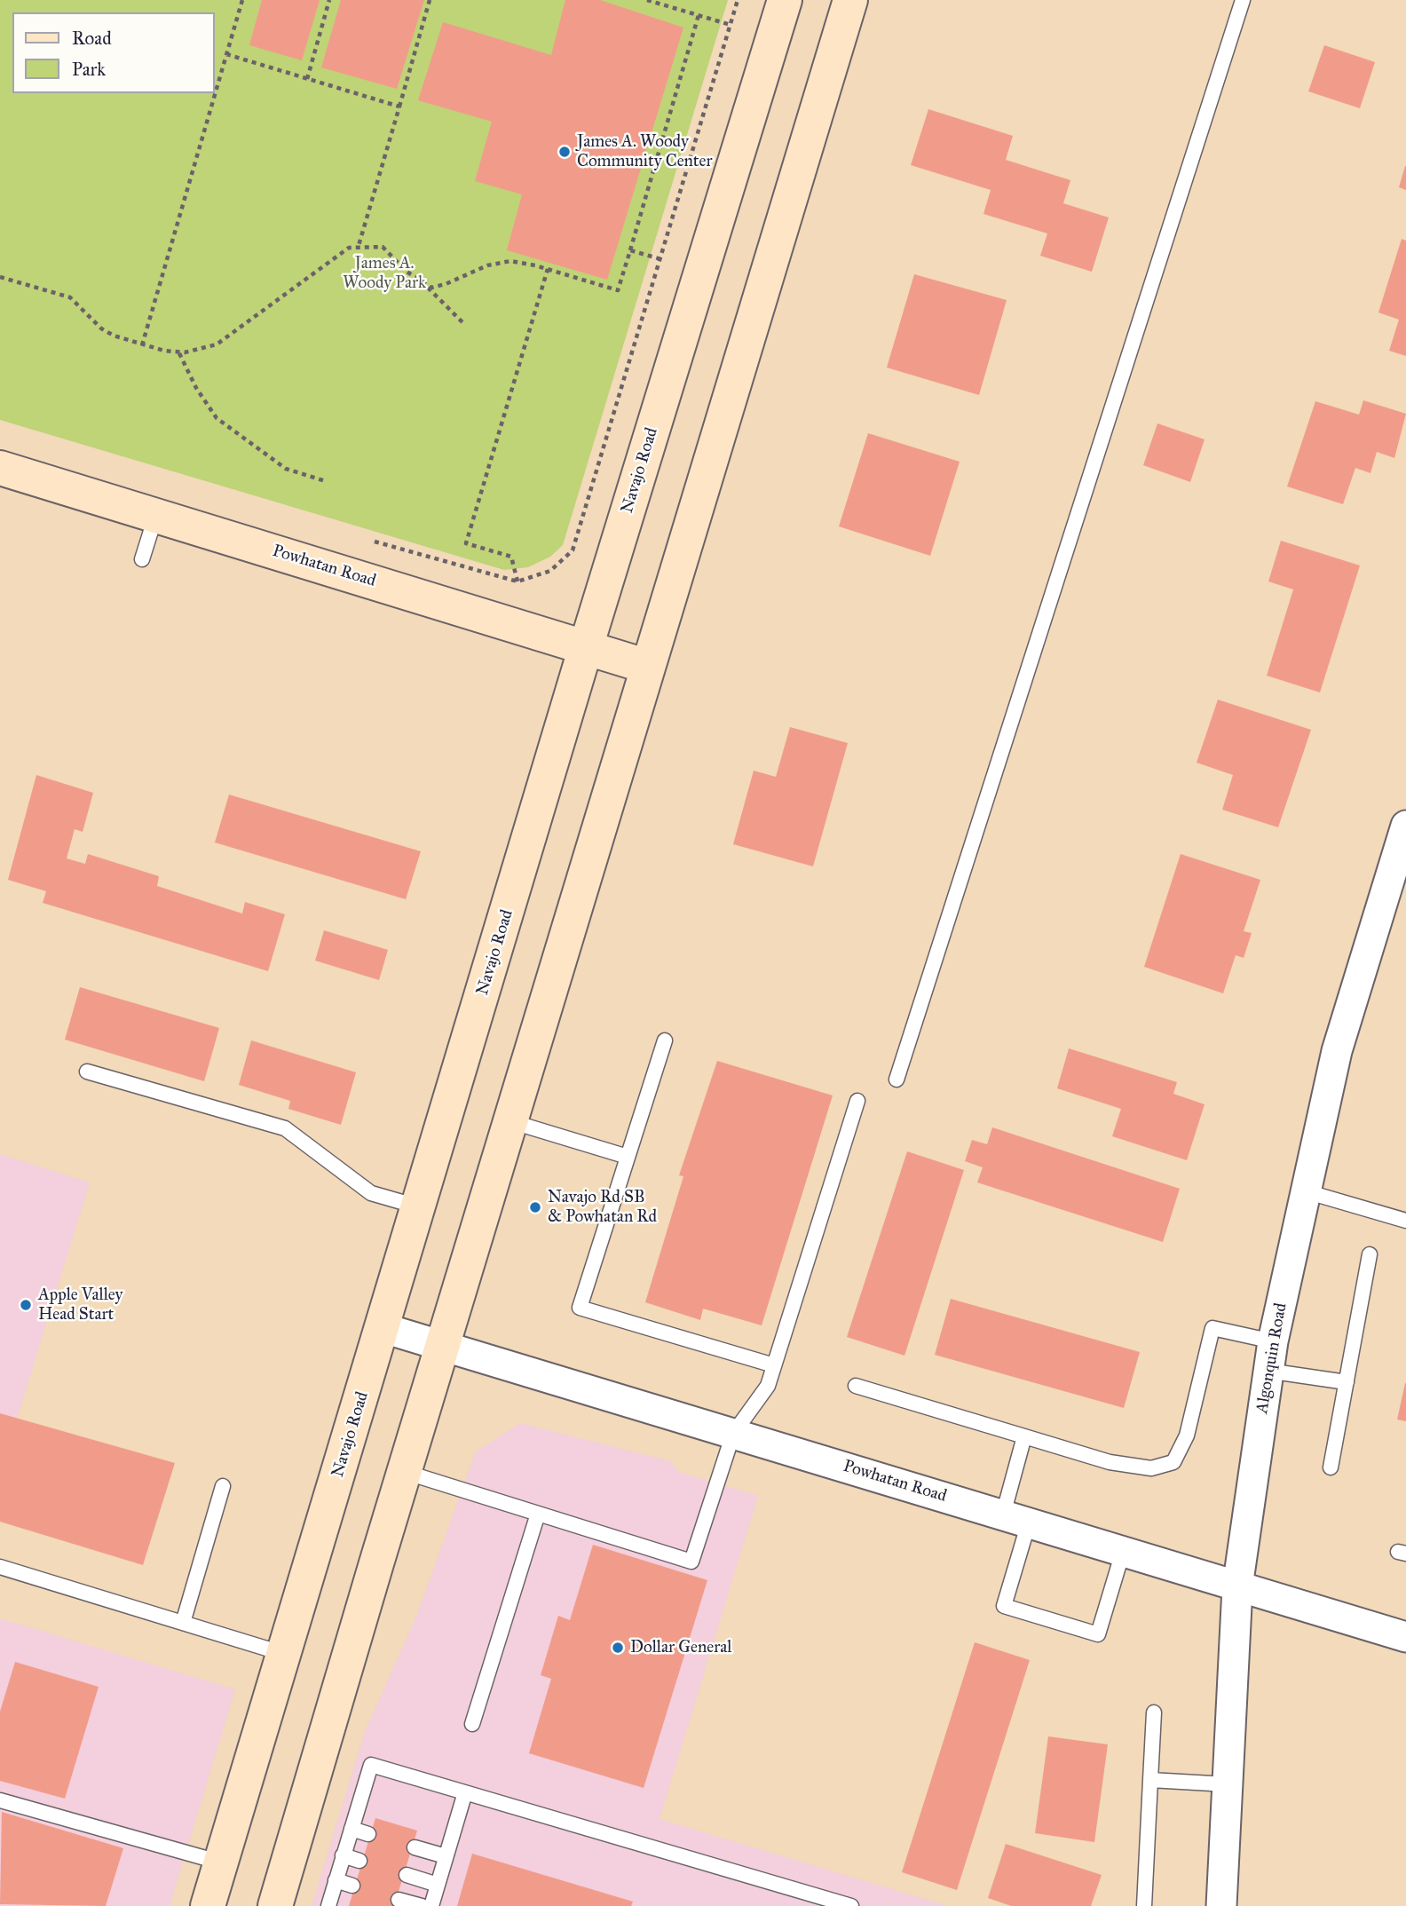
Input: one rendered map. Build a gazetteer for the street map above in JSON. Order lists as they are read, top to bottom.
{
  "streets": {
    "main road": ["Navajo Road", "Powhatan Road"],
    "street": ["Algonquin Road"]
  },
  "crossings": [
    ["Navajo Road", "Powhatan Road"],
    ["Powhatan Road", "Algonquin Road"]
  ],
  "parks": ["James A. Woody Park"],
  "places": [
    "James A. Woody Community Center",
    "Navajo Rd SB & Powhatan Rd",
    "Apple Valley Head Start",
    "Dollar General"
  ],
  "legend": ["Road", "Park"]
}
